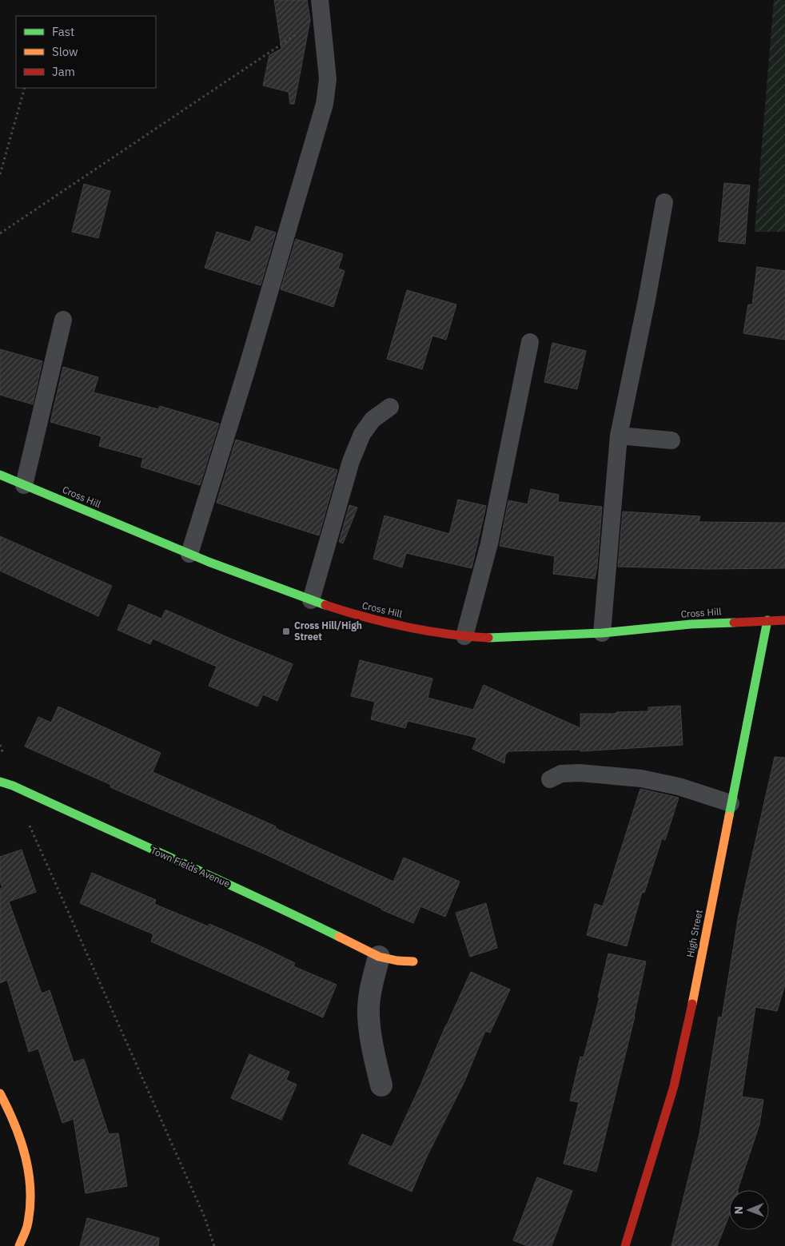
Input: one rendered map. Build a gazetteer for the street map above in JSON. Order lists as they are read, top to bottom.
{
  "streets": {
    "street": ["Cross Hill", "Town Fields Avenue", "High Street"]
  },
  "crossings": [
    ["Cross Hill", "High Street"]
  ],
  "places": {
    "transit": ["Cross Hill/High Street"]
  },
  "legend": ["Fast", "Slow", "Jam"],
  "north": "left"
}
